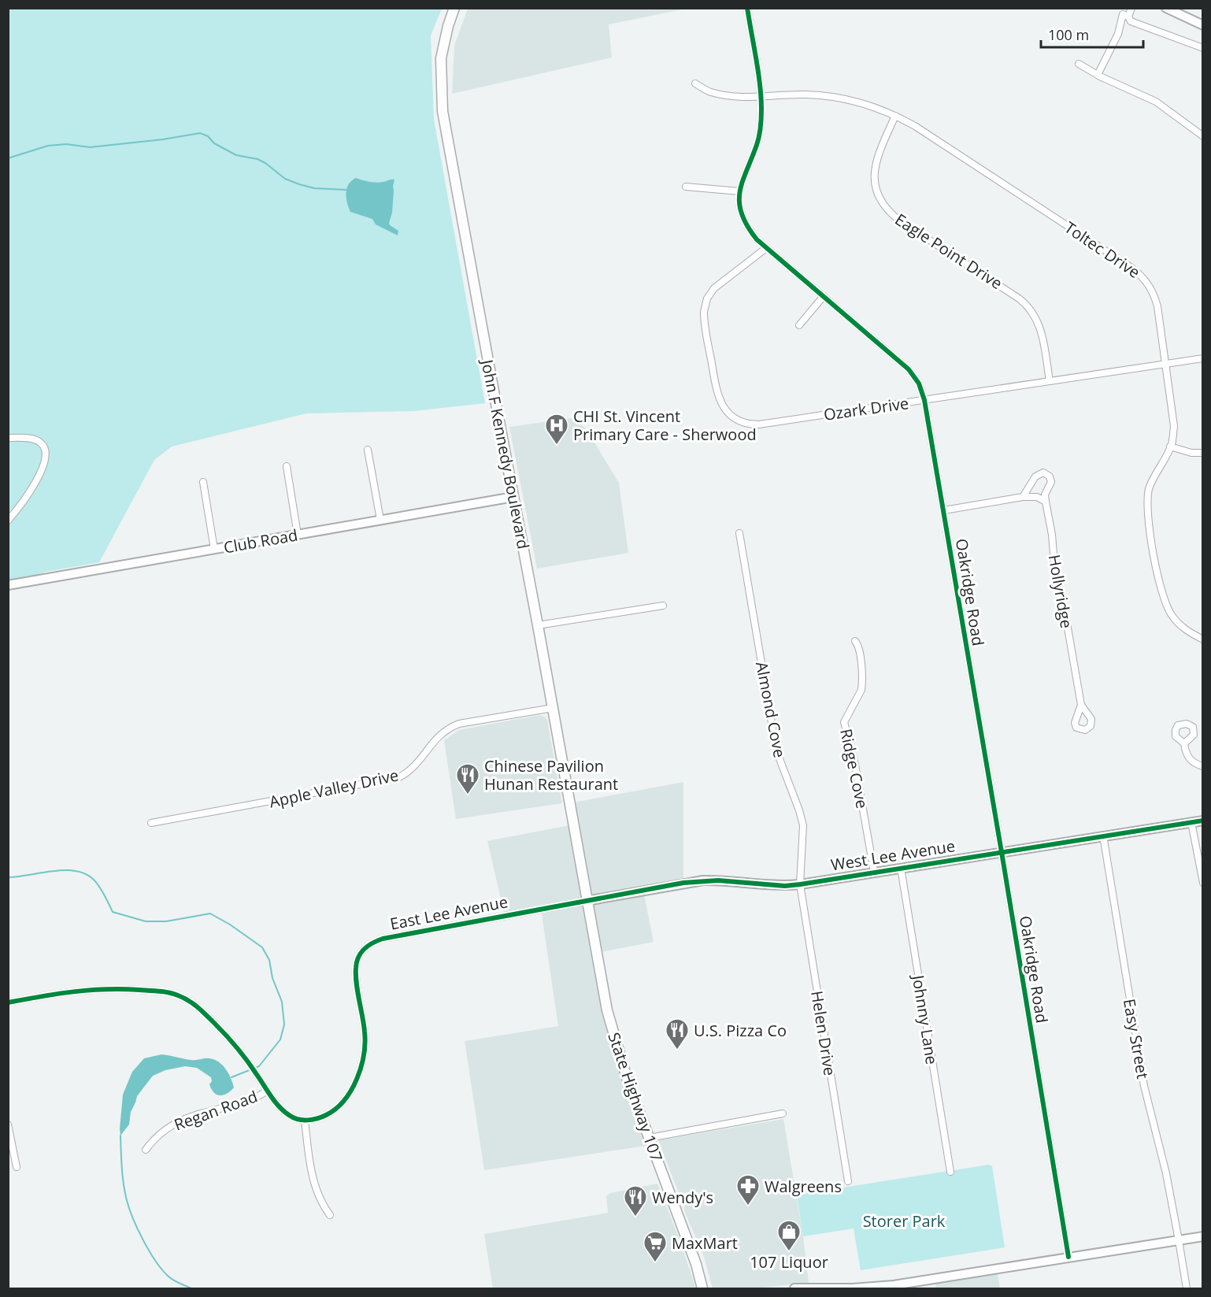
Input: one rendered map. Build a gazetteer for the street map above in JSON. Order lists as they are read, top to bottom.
{
  "streets": {
    "main road": ["John F Kennedy Boulevard", "State Highway 107"],
    "street": [
      "Toltec Drive",
      "Eagle Point Drive",
      "Ozark Drive",
      "Club Road",
      "Hollyridge",
      "Oakridge Road",
      "Almond Cove",
      "Ridge Cove",
      "Apple Valley Drive",
      "West Lee Avenue",
      "East Lee Avenue",
      "Johnny Lane",
      "Helen Drive",
      "Easy Street",
      "Regan Road"
    ]
  },
  "crossings": [
    ["Toltec Drive", "Eagle Point Drive"],
    ["Toltec Drive", "Ozark Drive"],
    ["Toltec Drive", "Oakridge Road"],
    ["Eagle Point Drive", "Ozark Drive"],
    ["Ozark Drive", "Oakridge Road"],
    ["John F Kennedy Boulevard", "Club Road"],
    ["John F Kennedy Boulevard", "Apple Valley Drive"],
    ["John F Kennedy Boulevard", "West Lee Avenue"],
    ["John F Kennedy Boulevard", "East Lee Avenue"],
    ["John F Kennedy Boulevard", "State Highway 107"],
    ["Oakridge Road", "West Lee Avenue"],
    ["Almond Cove", "West Lee Avenue"],
    ["Almond Cove", "Helen Drive"],
    ["Ridge Cove", "West Lee Avenue"],
    ["West Lee Avenue", "East Lee Avenue"],
    ["West Lee Avenue", "Johnny Lane"],
    ["West Lee Avenue", "Helen Drive"],
    ["West Lee Avenue", "Easy Street"],
    ["West Lee Avenue", "State Highway 107"],
    ["East Lee Avenue", "State Highway 107"]
  ],
  "parks": ["Storer Park"],
  "places": {
    "hospital": ["CHI St. Vincent Primary Care - Sherwood"],
    "restaurant": ["Chinese Pavilion Hunan Restaurant", "U.S. Pizza Co", "Wendy's"],
    "pharmacy": ["Walgreens"],
    "shop": ["107 Liquor"],
    "supermarket": ["MaxMart"]
  },
  "scale_bar": "100 m"
}
